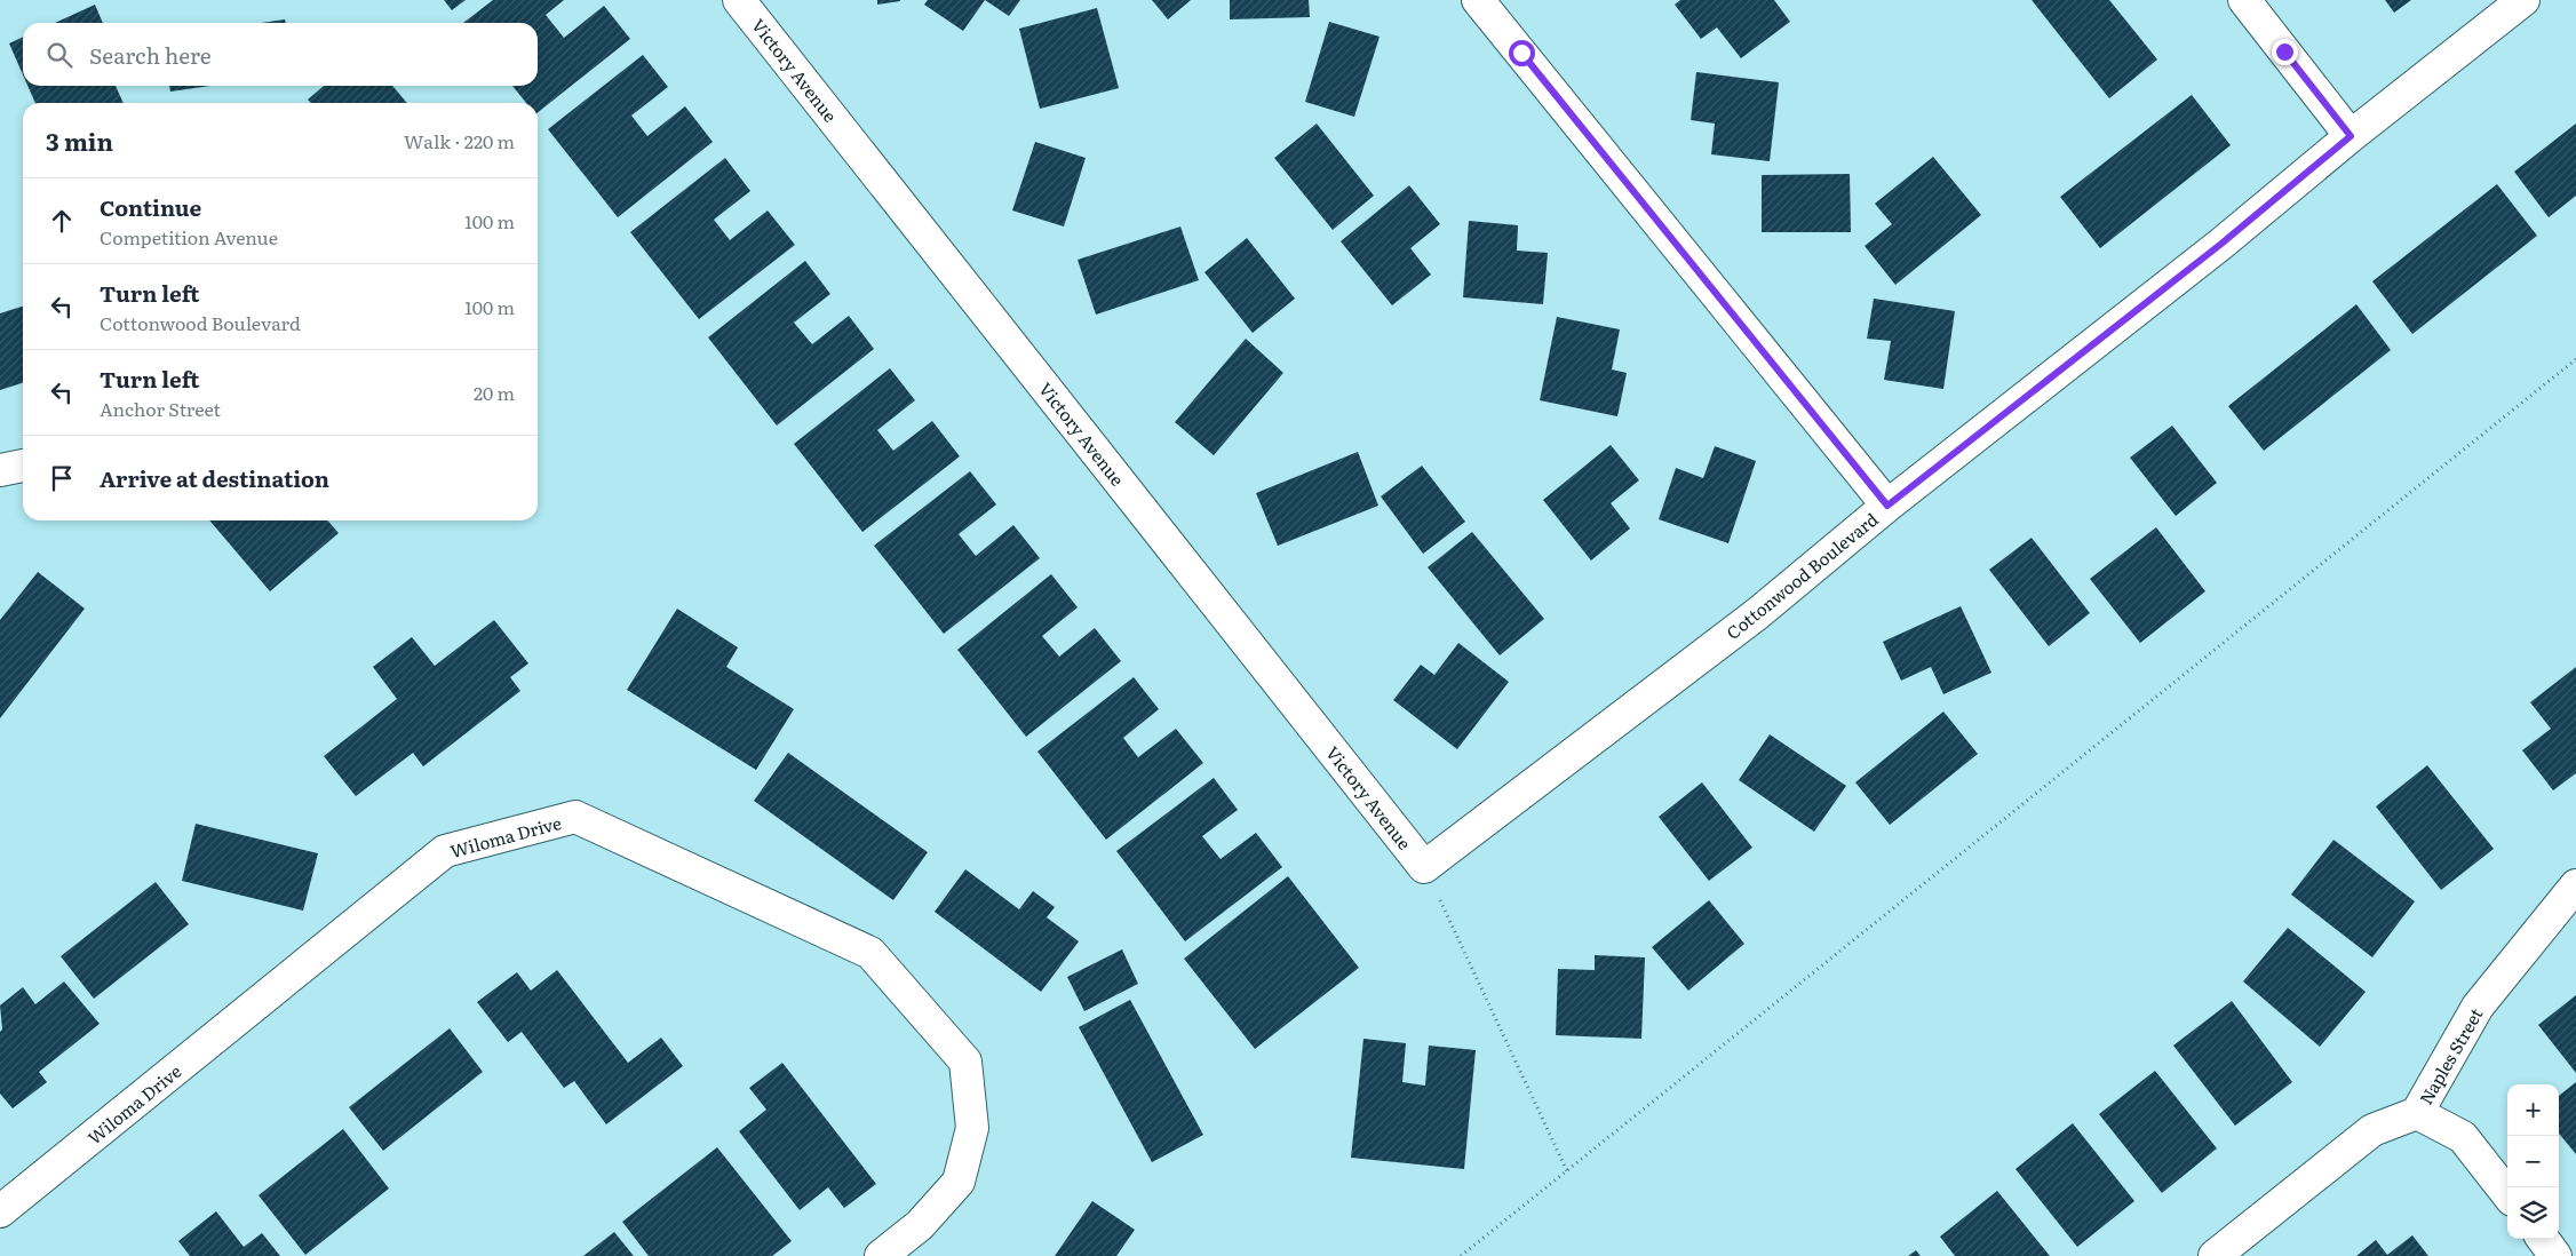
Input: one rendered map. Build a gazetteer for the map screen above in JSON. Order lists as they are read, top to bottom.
{
  "streets": {
    "street": [
      "Victory Avenue",
      "Cottonwood Boulevard",
      "Wiloma Drive",
      "Naples Street"
    ]
  },
  "crossings": [
    ["Victory Avenue", "Cottonwood Boulevard"]
  ],
  "page": {
    "search": "Search here",
    "heading": ["3 min", "Walk · 220 m"],
    "list": [
      ["Continue", "Competition Avenue", "100 m"],
      ["Turn left", "Cottonwood Boulevard", "100 m"],
      ["Turn left", "Anchor Street", "20 m"],
      "Arrive at destination"
    ],
    "map_buttons": ["+", "−"]
  }
}
